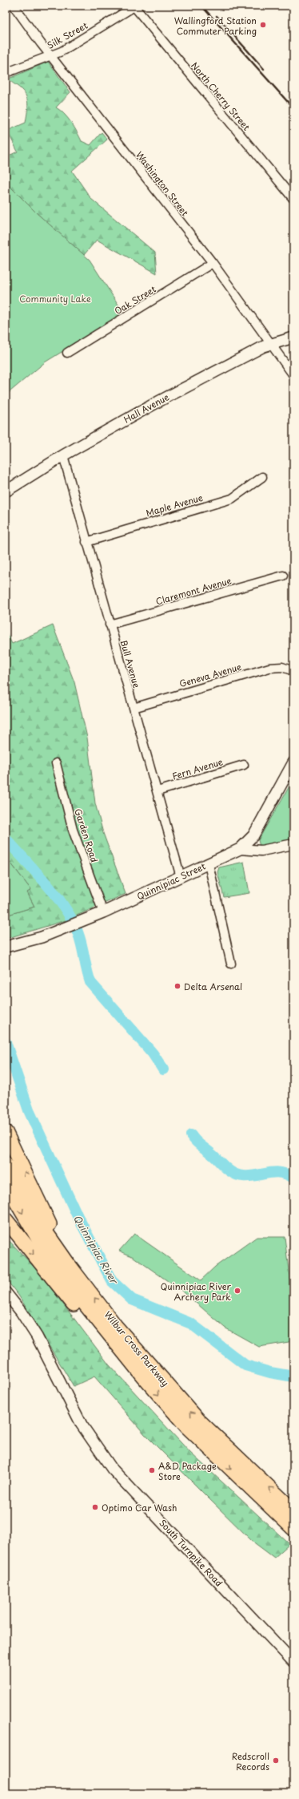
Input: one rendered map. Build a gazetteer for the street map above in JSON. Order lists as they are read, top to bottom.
{
  "streets": {
    "highway": ["Wilbur Cross Parkway"],
    "main road": ["Hall Avenue", "Quinnipiac Street", "South Turnpike Road"],
    "street": [
      "Silk Street",
      "North Cherry Street",
      "Washington Street",
      "Oak Street",
      "Maple Avenue",
      "Claremont Avenue",
      "Bull Avenue",
      "Geneva Avenue",
      "Fern Avenue",
      "Garden Road"
    ]
  },
  "crossings": [
    ["Silk Street", "North Cherry Street"],
    ["Silk Street", "Washington Street"],
    ["Washington Street", "Oak Street"],
    ["Washington Street", "Hall Avenue"],
    ["Hall Avenue", "Bull Avenue"],
    ["Maple Avenue", "Bull Avenue"],
    ["Claremont Avenue", "Bull Avenue"],
    ["Bull Avenue", "Geneva Avenue"],
    ["Bull Avenue", "Fern Avenue"],
    ["Bull Avenue", "Quinnipiac Street"],
    ["Garden Road", "Quinnipiac Street"]
  ],
  "water": ["Quinnipiac River"],
  "parks": ["Community Lake"],
  "places": [
    "Wallingford Station Commuter Parking",
    "Delta Arsenal",
    "Quinnipiac River Archery Park",
    "A&D Package Store",
    "Optimo Car Wash",
    "Redscroll Records"
  ]
}
